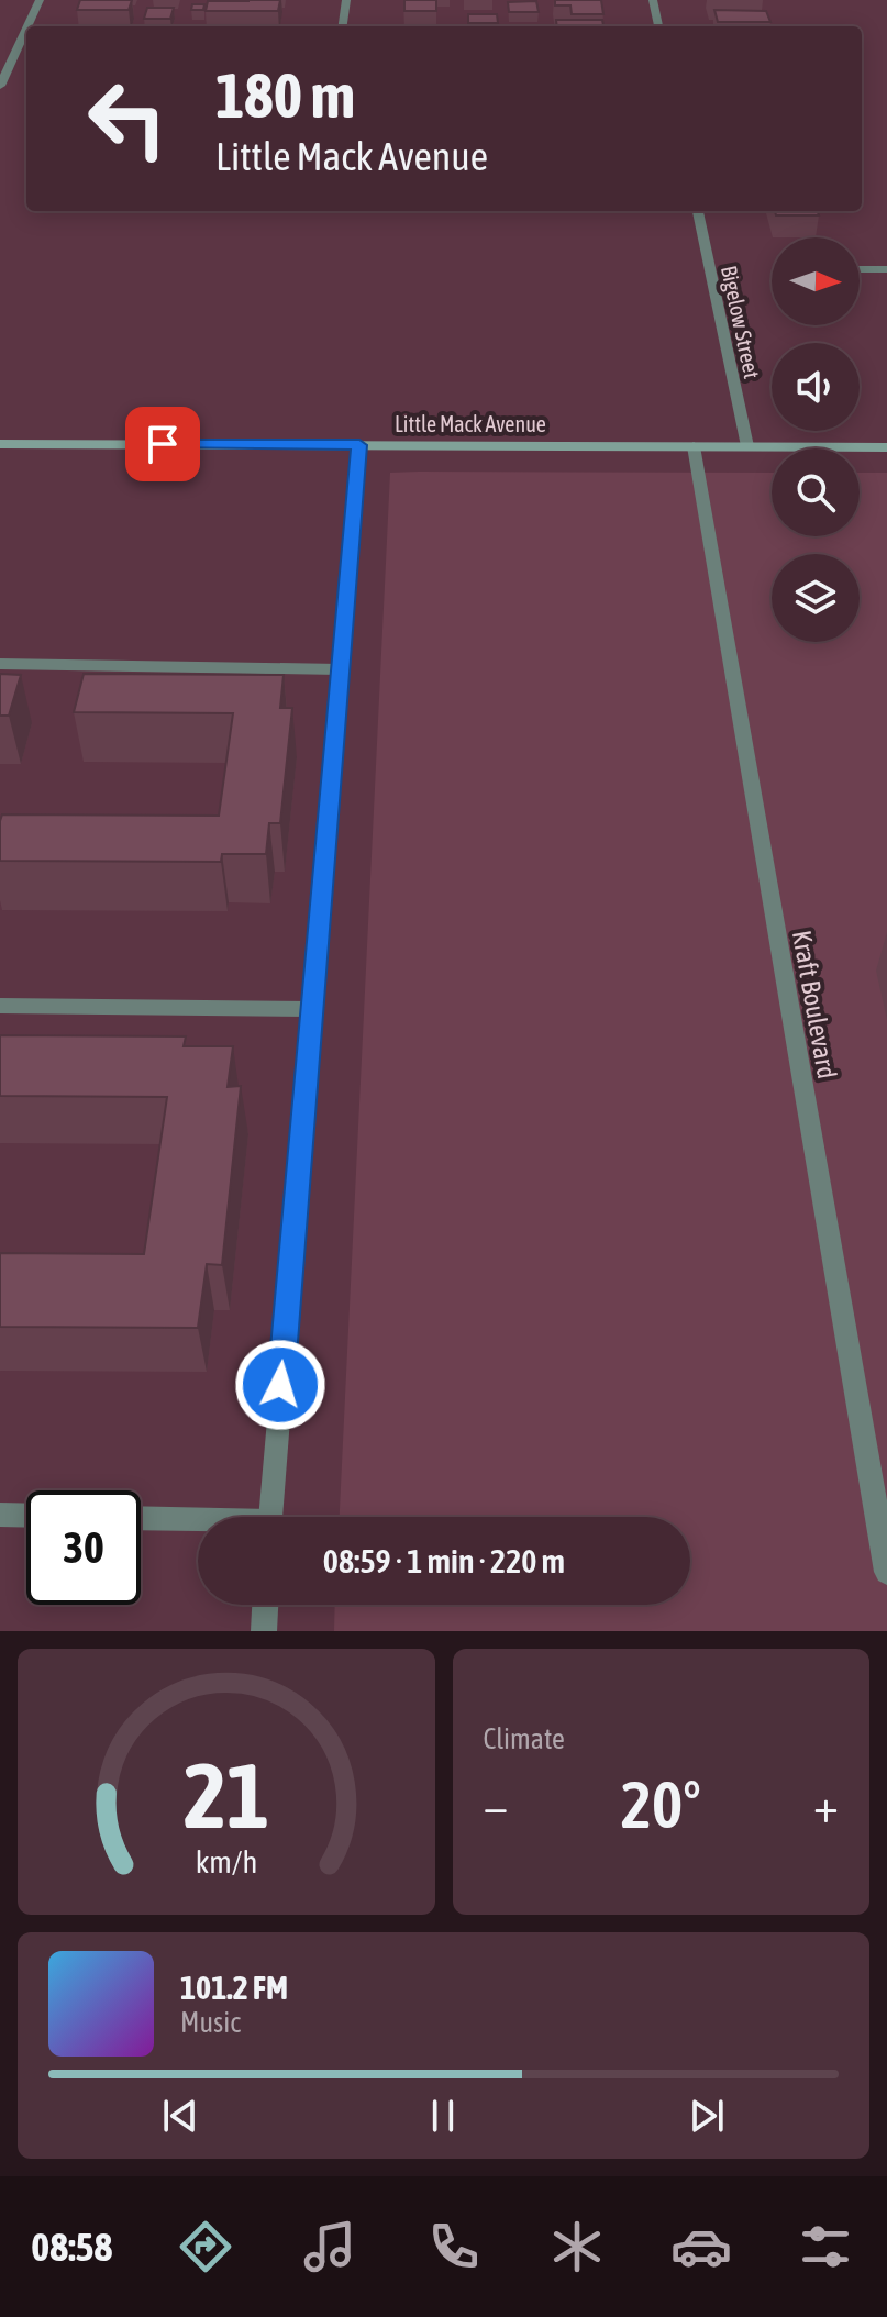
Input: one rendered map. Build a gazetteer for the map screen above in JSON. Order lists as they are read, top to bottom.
{
  "streets": {
    "main road": ["Little Mack Avenue"],
    "street": ["Bigelow Street", "Kraft Boulevard"]
  },
  "crossings": [
    ["Bigelow Street", "Little Mack Avenue"],
    ["Little Mack Avenue", "Kraft Boulevard"]
  ],
  "north": "right",
  "page": {
    "turn": ["180 m", "Little Mack Avenue"],
    "limit": "30",
    "trip": "08:59 · 1 min · 220 m",
    "tile": "Climate",
    "heat": ["−", "20°", "+"],
    "song": ["101.2 FM", "Music"],
    "tabs": "08:58",
    "gauge": ["21", "km/h"]
  }
}
